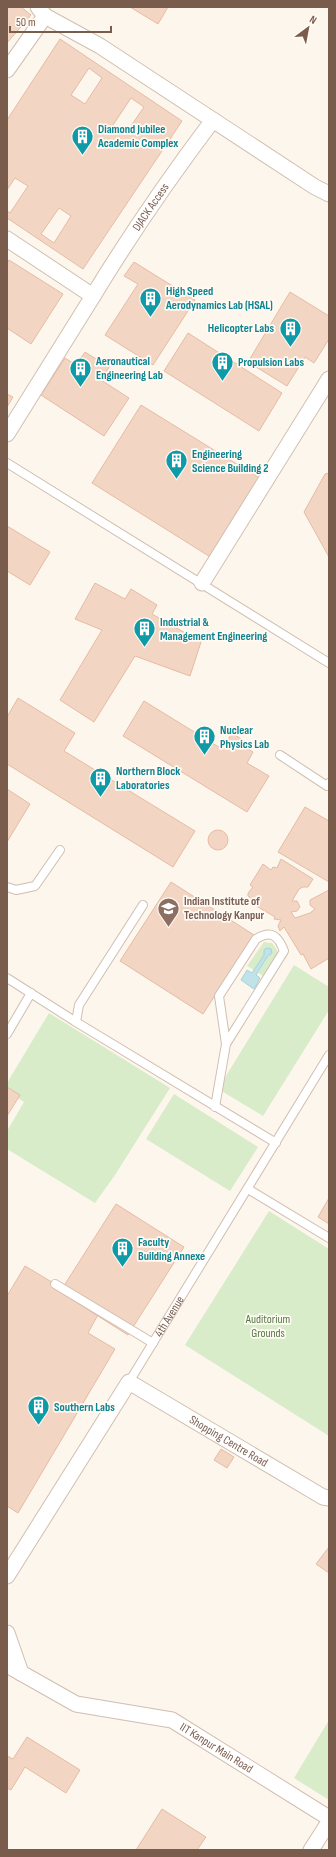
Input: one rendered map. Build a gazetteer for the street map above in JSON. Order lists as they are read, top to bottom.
{
  "streets": {
    "street": [
      "DJACK Access",
      "4th Avenue",
      "Shopping Centre Road",
      "IIT Kanpur Main Road"
    ]
  },
  "crossings": [
    ["4th Avenue", "Shopping Centre Road"]
  ],
  "parks": ["Auditorium Grounds"],
  "places": {
    "building": [
      "Diamond Jubilee Academic Complex",
      "High Speed Aerodynamics Lab (HSAL)",
      "Helicopter Labs",
      "Propulsion Labs",
      "Aeronautical Engineering Lab",
      "Engineering Science Building 2",
      "Industrial & Management Engineering",
      "Nuclear Physics Lab",
      "Northern Block Laboratories",
      "Faculty Building Annexe",
      "Southern Labs"
    ],
    "school or university": ["Indian Institute of Technology Kanpur"]
  },
  "scale_bar": "50 m",
  "north": "top right"
}
